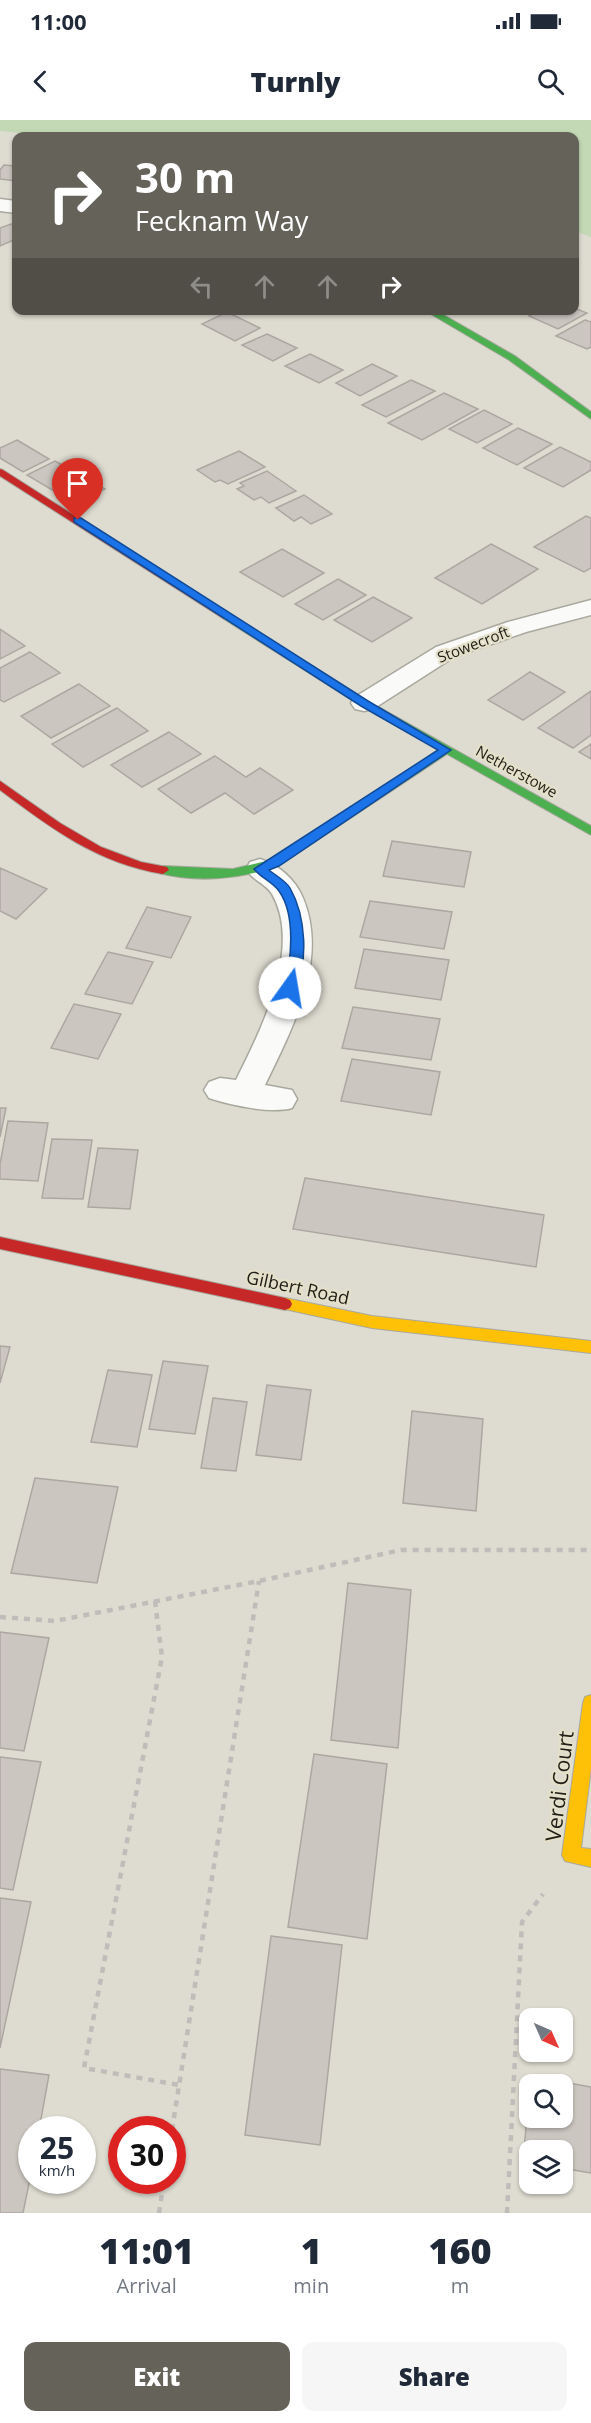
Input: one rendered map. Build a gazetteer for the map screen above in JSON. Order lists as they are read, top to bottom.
{
  "streets": {
    "street": [
      "Stowecroft",
      "Netherstowe",
      "Gilbert Road",
      "Verdi Court"
    ]
  },
  "crossings": [
    ["Stowecroft", "Netherstowe"]
  ],
  "north": "bottom right",
  "page": {
    "status": "11:00",
    "header": "Turnly",
    "turn": ["30 m", "Fecknam Way"],
    "speed": "25 km/h",
    "limit": "30",
    "eta": [
      "11:01",
      "Arrival",
      "1",
      "min",
      "160",
      "m"
    ],
    "buttons": ["Exit", "Share"]
  }
}
